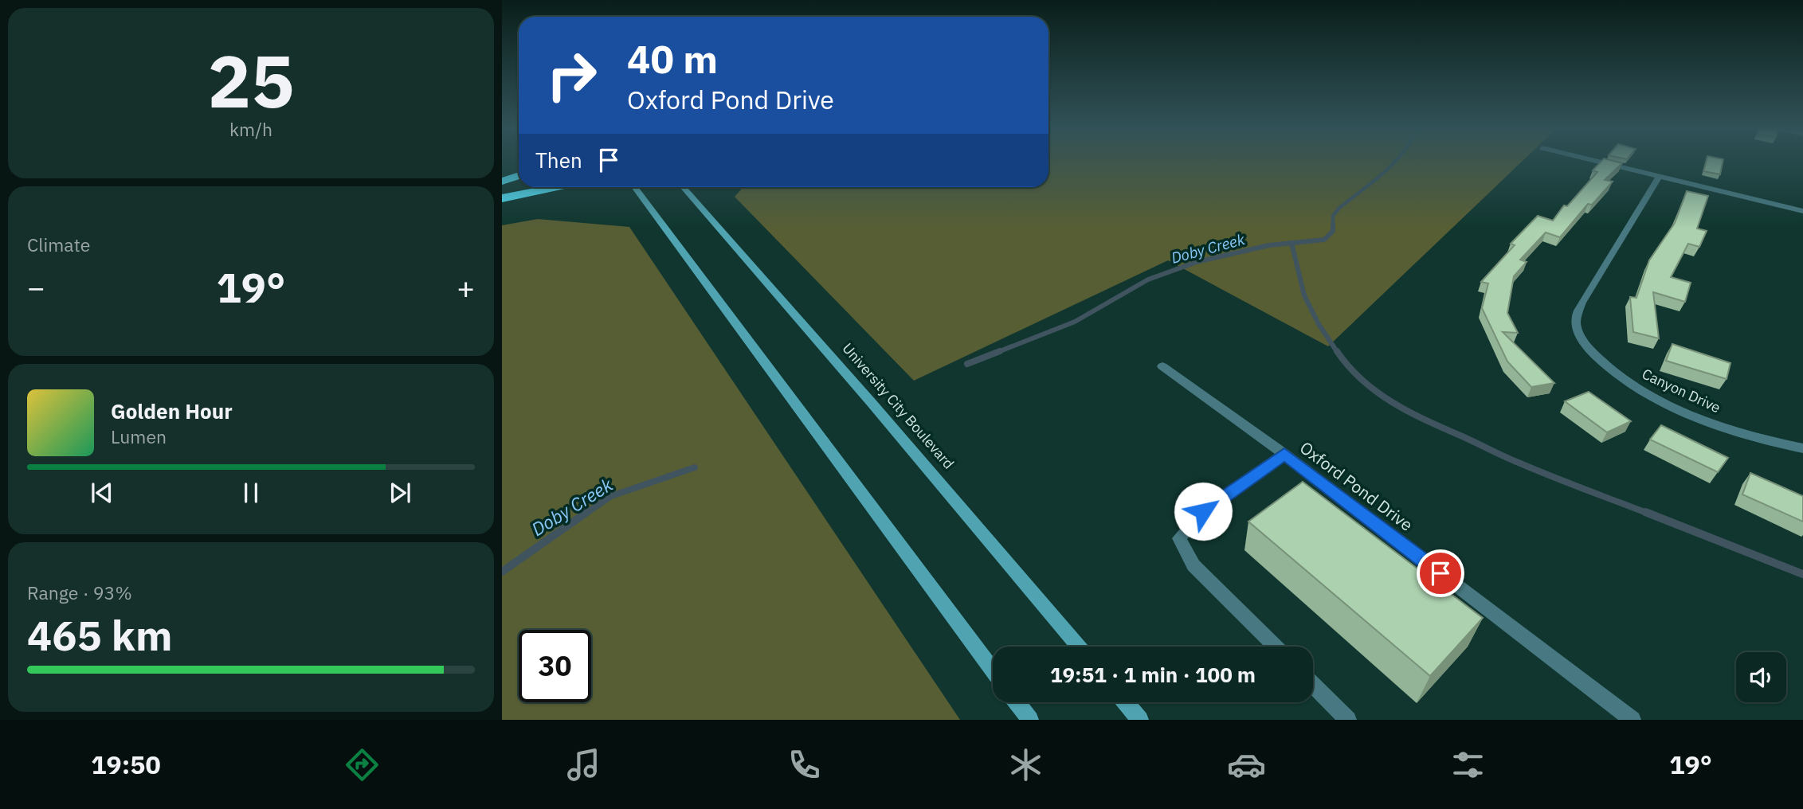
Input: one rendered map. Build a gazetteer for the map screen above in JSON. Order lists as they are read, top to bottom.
{
  "streets": {
    "main road": ["University City Boulevard"],
    "street": ["Canyon Drive", "Oxford Pond Drive"]
  },
  "water": ["Doby Creek"],
  "page": {
    "tile": [
      ["25", "km/h"],
      "Climate",
      ["Range · 93%", "465 km"]
    ],
    "turn": ["40 m", "Oxford Pond Drive"],
    "then": "Then",
    "heat": ["−", "19°", "+"],
    "song": ["Golden Hour", "Lumen"],
    "limit": "30",
    "trip": "19:51 · 1 min · 100 m",
    "tabs": ["19:50", "19°"]
  }
}
